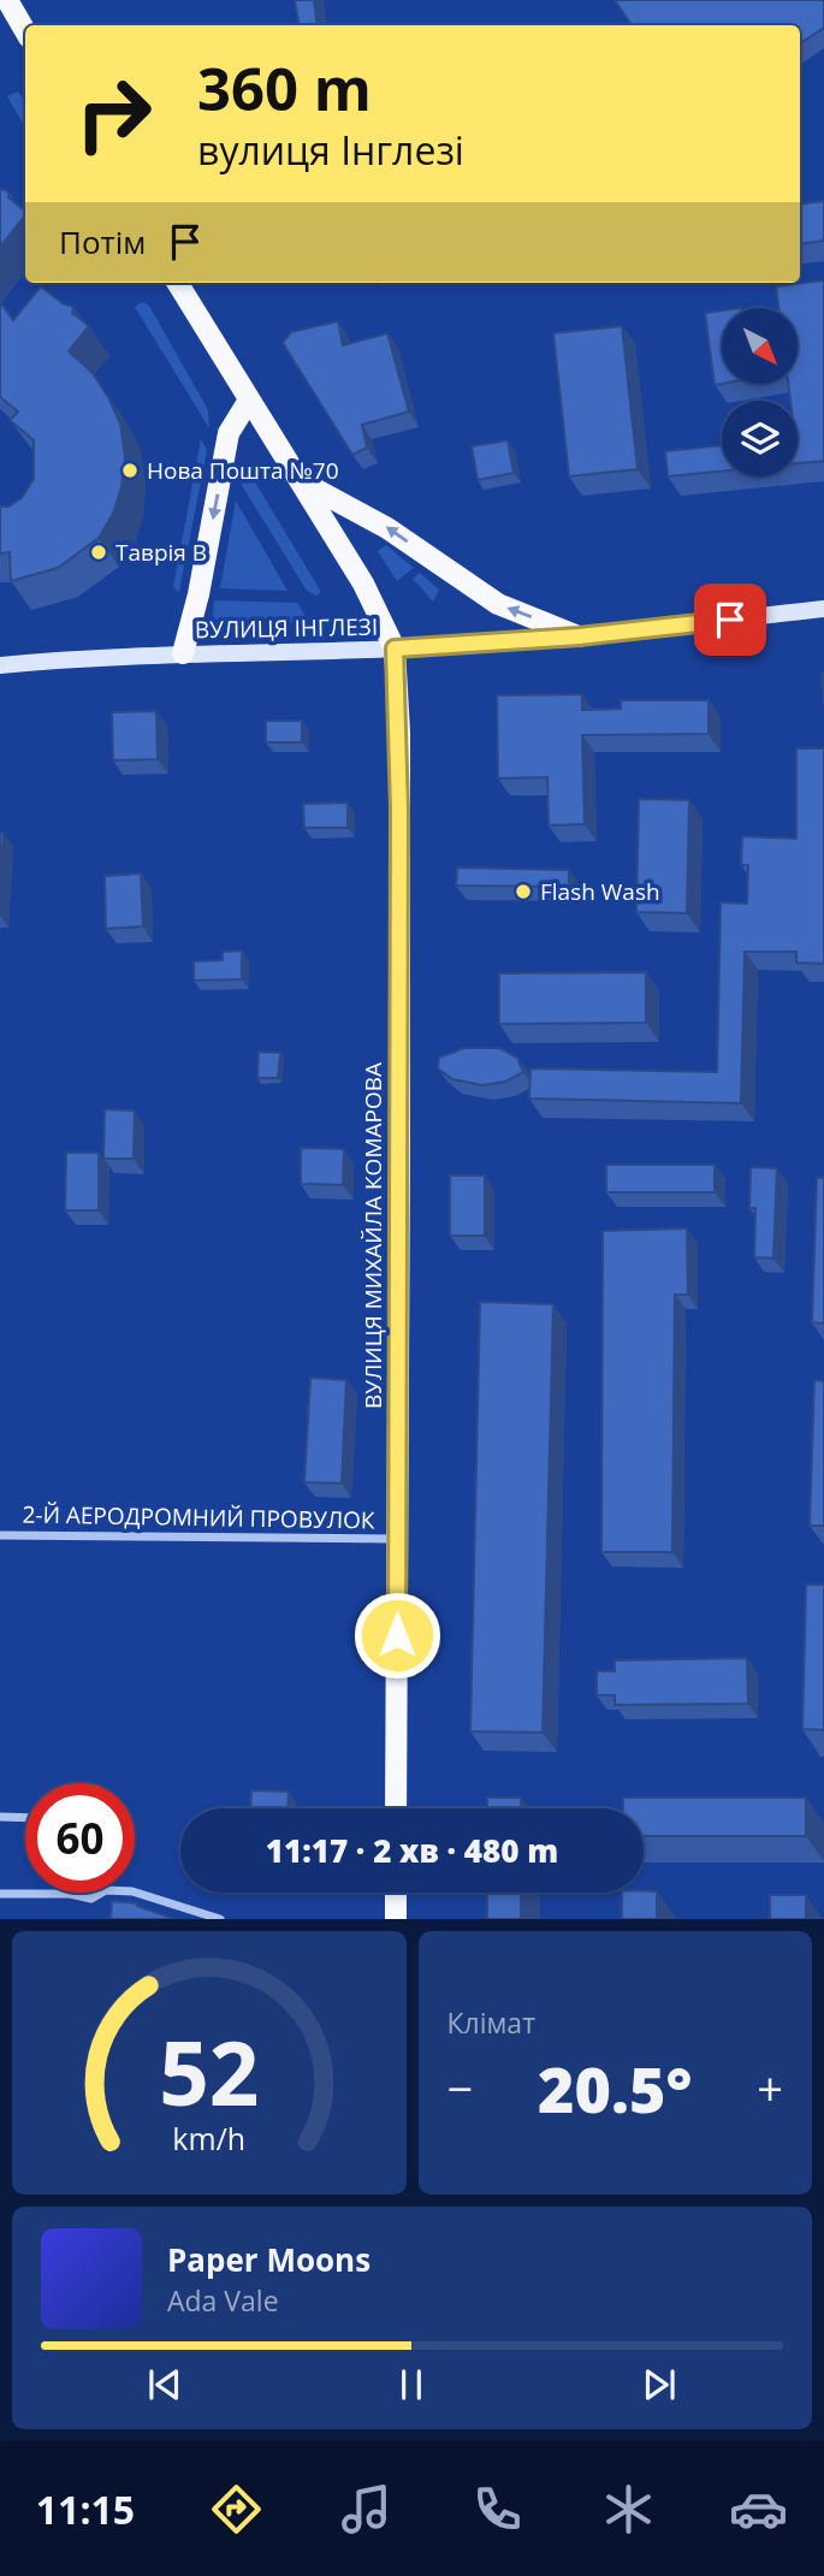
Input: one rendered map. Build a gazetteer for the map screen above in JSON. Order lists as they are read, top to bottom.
{
  "streets": {
    "main road": ["ВУЛИЦЯ ІНГЛЕЗІ", "ВУЛИЦЯ МИХАЙЛА КОМАРОВА"],
    "street": ["2-Й АЕРОДРОМНИЙ ПРОВУЛОК"]
  },
  "crossings": [
    ["ВУЛИЦЯ ІНГЛЕЗІ", "ВУЛИЦЯ МИХАЙЛА КОМАРОВА"],
    ["ВУЛИЦЯ МИХАЙЛА КОМАРОВА", "2-Й АЕРОДРОМНИЙ ПРОВУЛОК"]
  ],
  "places": ["Нова Пошта №70", "Таврія В", "Flash Wash"],
  "north": "bottom right",
  "page": {
    "turn": ["360 m", "вулиця Інглезі"],
    "then": "Потім",
    "limit": "60",
    "trip": "11:17 · 2 хв · 480 m",
    "tile": "Клімат",
    "heat": ["−", "20.5°", "+"],
    "song": ["Paper Moons", "Ada Vale"],
    "tabs": "11:15",
    "gauge": ["52", "km/h"]
  }
}
